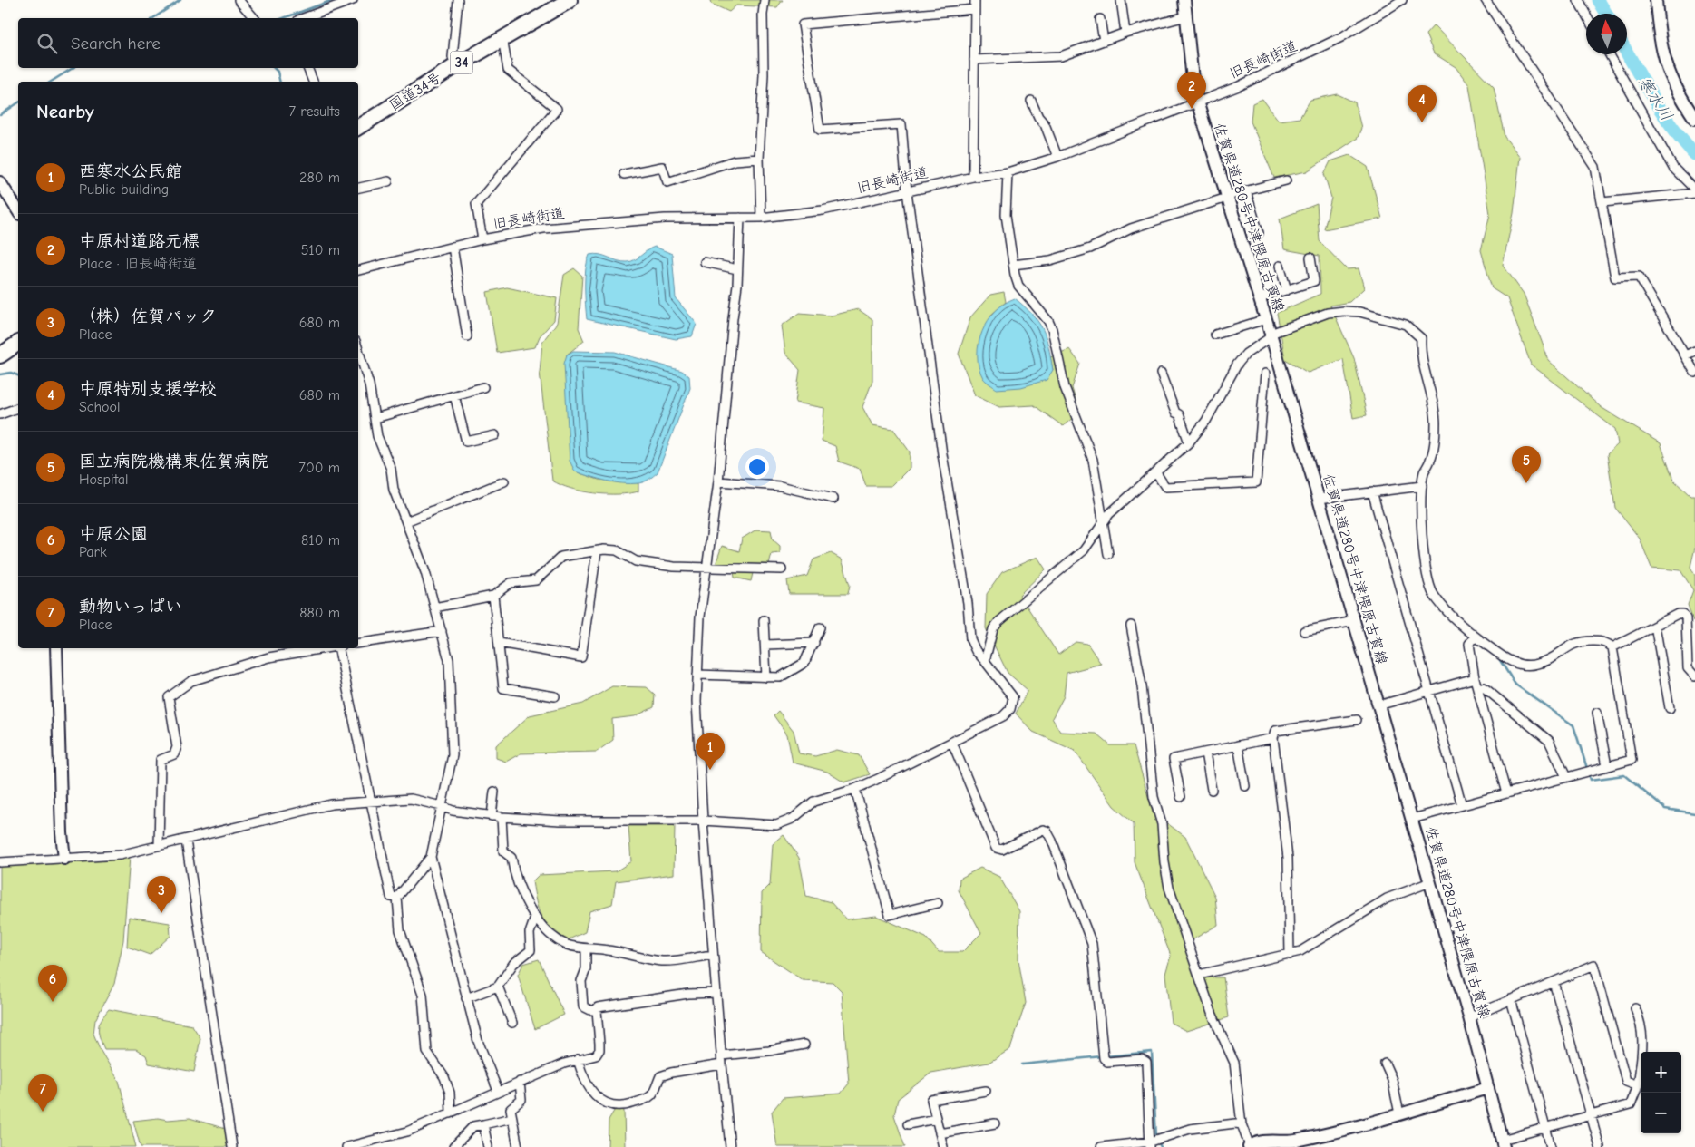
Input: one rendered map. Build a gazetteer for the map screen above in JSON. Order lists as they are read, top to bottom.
{
  "streets": {
    "highway": ["34", "国道34号"],
    "main road": ["佐賀県道280号中津隈原古賀線"],
    "street": ["旧長崎街道"]
  },
  "crossings": [
    ["旧長崎街道", "佐賀県道280号中津隈原古賀線"]
  ],
  "water": ["寒水川"],
  "north": "top",
  "page": {
    "search": "Search here",
    "pins": [
      "2",
      "4",
      "5",
      "1",
      "3",
      "6",
      "7"
    ],
    "heading": ["Nearby", "7 results"],
    "list": [
      {
        "mark": "1",
        "name": "西寒水公民館",
        "note": "Public building",
        "value": "280 m"
      },
      {
        "mark": "2",
        "name": "中原村道路元標",
        "note": "Place · 旧長崎街道",
        "value": "510 m"
      },
      {
        "mark": "3",
        "name": "（株）佐賀パック",
        "note": "Place",
        "value": "680 m"
      },
      {
        "mark": "4",
        "name": "中原特別支援学校",
        "note": "School",
        "value": "680 m"
      },
      {
        "mark": "5",
        "name": "国立病院機構東佐賀病院",
        "note": "Hospital",
        "value": "700 m"
      },
      {
        "mark": "6",
        "name": "中原公園",
        "note": "Park",
        "value": "810 m"
      },
      {
        "mark": "7",
        "name": "動物いっぱい",
        "note": "Place",
        "value": "880 m"
      }
    ],
    "map_buttons": ["+", "−"]
  }
}
